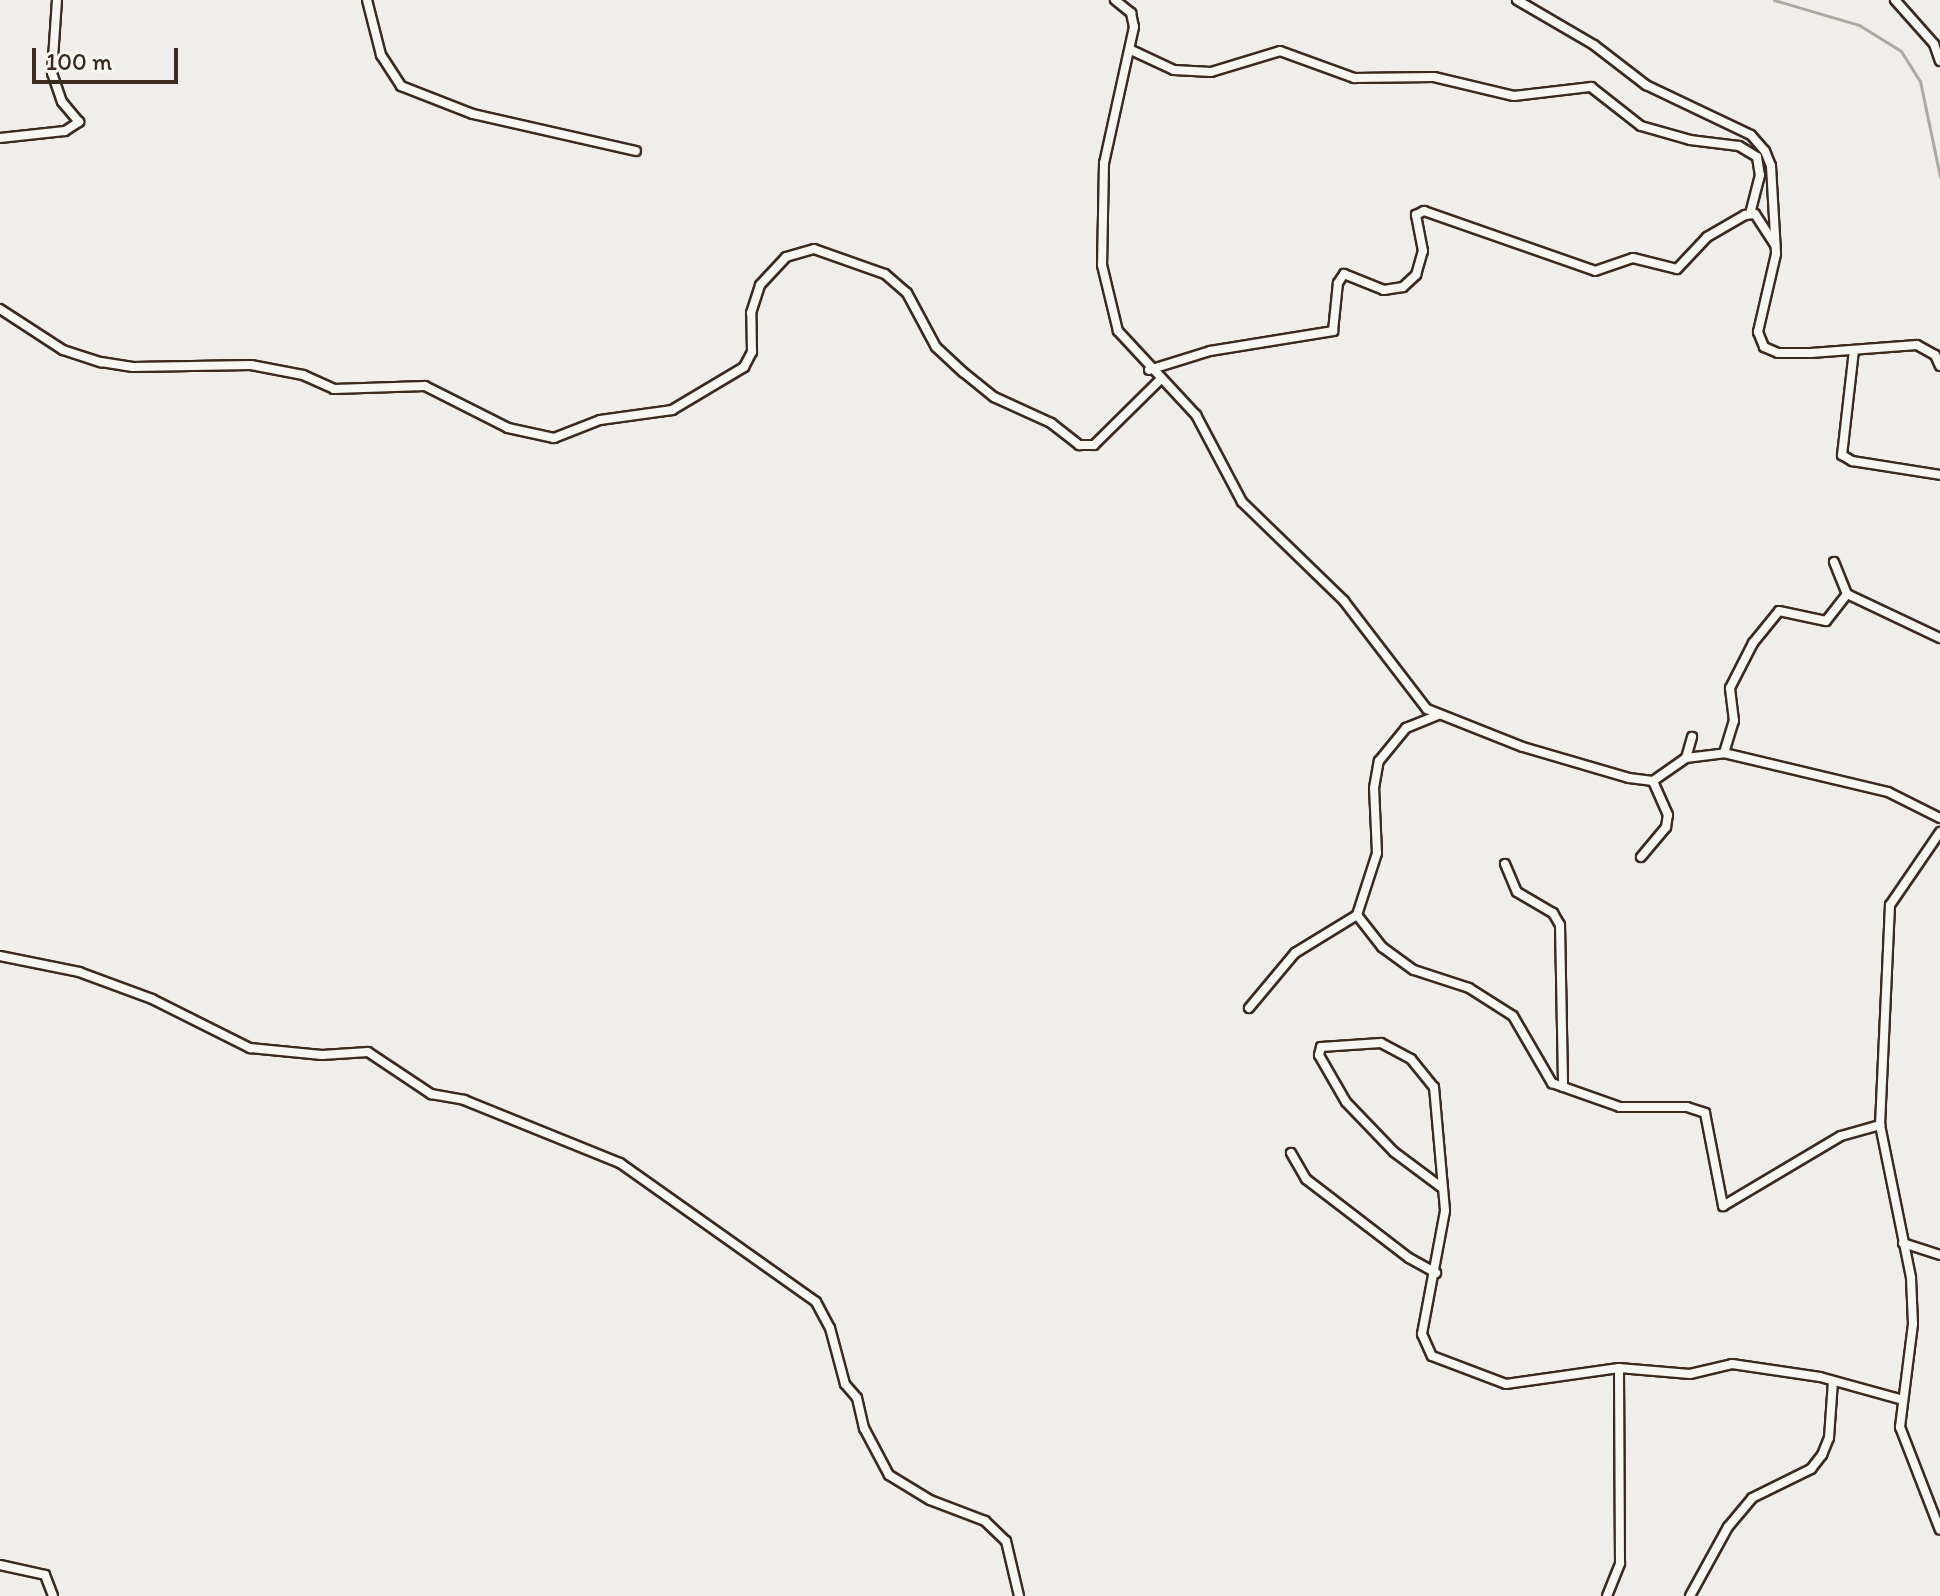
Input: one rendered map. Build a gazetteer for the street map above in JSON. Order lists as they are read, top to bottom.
{
  "scale_bar": "100 m"
}
